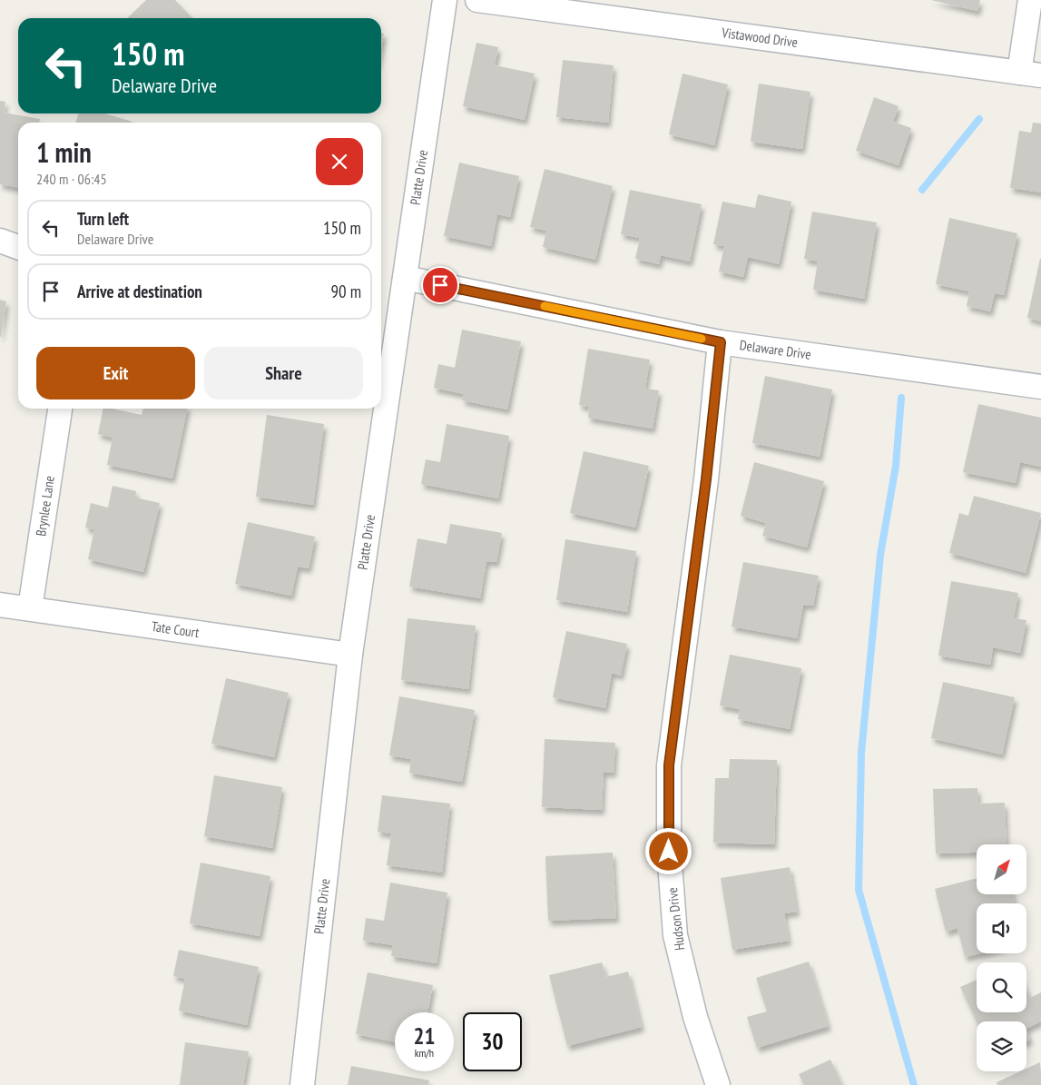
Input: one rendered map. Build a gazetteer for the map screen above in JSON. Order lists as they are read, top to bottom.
{
  "streets": {
    "street": [
      "Vistawood Drive",
      "Platte Drive",
      "Delaware Drive",
      "Brynlee Lane",
      "Tate Court",
      "Hudson Drive"
    ]
  },
  "crossings": [
    ["Platte Drive", "Delaware Drive"],
    ["Platte Drive", "Tate Court"],
    ["Delaware Drive", "Hudson Drive"],
    ["Brynlee Lane", "Tate Court"]
  ],
  "north": "top right",
  "page": {
    "turn": ["150 m", "Delaware Drive"],
    "heading": ["1 min", "240 m · 06:45"],
    "list": [
      {
        "name": "Turn left",
        "note": "Delaware Drive",
        "value": "150 m"
      },
      {
        "name": "Arrive at destination",
        "value": "90 m"
      }
    ],
    "buttons": ["Exit", "Share"],
    "speed": "21 km/h",
    "limit": "30"
  }
}
